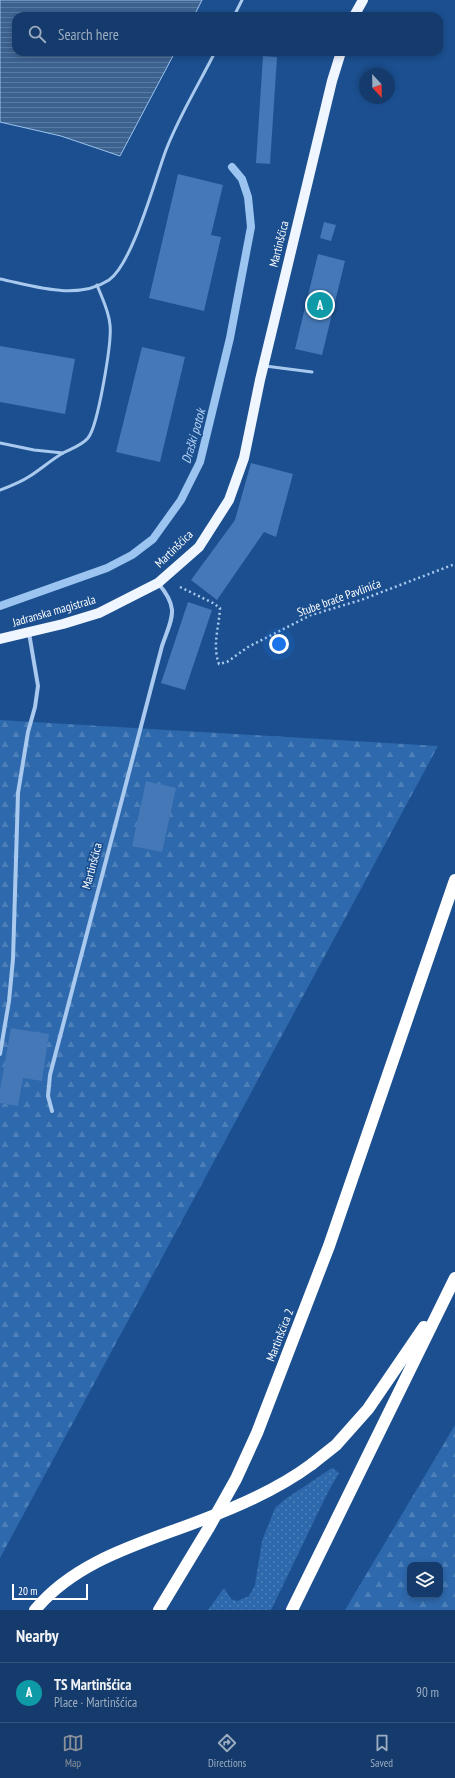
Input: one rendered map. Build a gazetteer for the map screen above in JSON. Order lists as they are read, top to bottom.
{
  "streets": {
    "highway": ["Martinšćica 2"],
    "main road": ["Martinšćica", "Jadranska magistrala"],
    "path": ["Stube braće Pavlinića"]
  },
  "crossings": [
    ["Martinšćica", "Jadranska magistrala"]
  ],
  "water": ["Draški potok"],
  "scale_bar": "20 m",
  "north": "bottom",
  "page": {
    "search": "Search here",
    "pins": "A",
    "scale": "20 m",
    "heading": "Nearby",
    "list": [
      {
        "mark": "A",
        "name": "TS Martinšćica",
        "note": "Place · Martinšćica",
        "value": "90 m"
      }
    ],
    "nav": ["Map", "Directions", "Saved"]
  }
}
